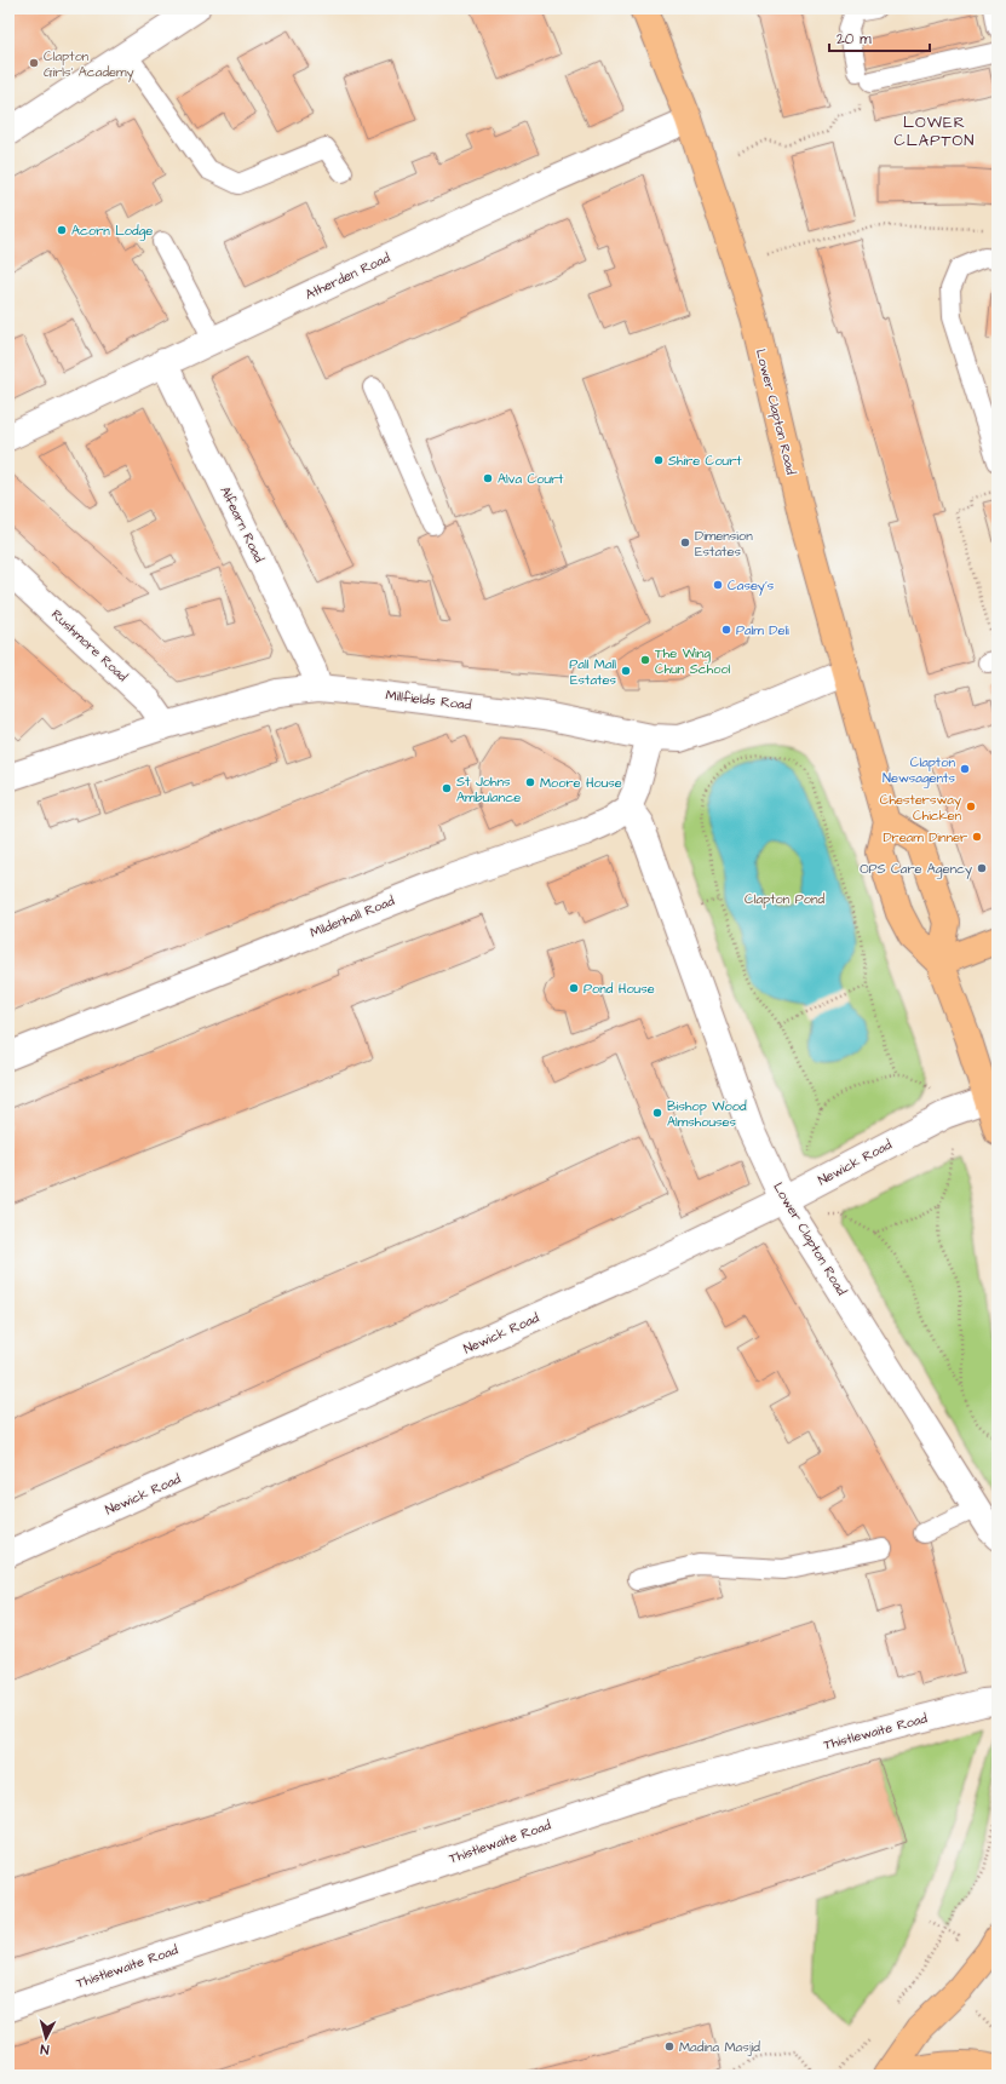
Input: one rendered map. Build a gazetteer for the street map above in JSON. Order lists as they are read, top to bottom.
{
  "streets": {
    "main road": ["Lower Clapton Road"],
    "street": [
      "Atherden Road",
      "Alfearn Road",
      "Rushmore Road",
      "Millfields Road",
      "Mildenhall Road",
      "Newick Road",
      "Thistlewaite Road"
    ]
  },
  "crossings": [
    ["Atherden Road", "Lower Clapton Road"],
    ["Atherden Road", "Alfearn Road"],
    ["Lower Clapton Road", "Millfields Road"],
    ["Lower Clapton Road", "Mildenhall Road"],
    ["Lower Clapton Road", "Newick Road"],
    ["Alfearn Road", "Millfields Road"],
    ["Rushmore Road", "Millfields Road"]
  ],
  "districts": ["LOWER CLAPTON"],
  "parks": ["Clapton Pond"],
  "places": [
    "Clapton Girls' Academy",
    "Acorn Lodge",
    "Shire Court",
    "Alva Court",
    "Dimension Estates",
    "Casey's",
    "Palm Deli",
    "The Wing Chun School",
    "Pall Mall Estates",
    "Clapton Newsagents",
    "Moore House",
    "St Johns Ambulance",
    "Chestersway Chicken",
    "Dream Dinner",
    "OPS Care Agency",
    "Pond House",
    "Bishop Wood Almshouses",
    "Madina Masjid"
  ],
  "scale_bar": "20 m",
  "north": "bottom"
}
